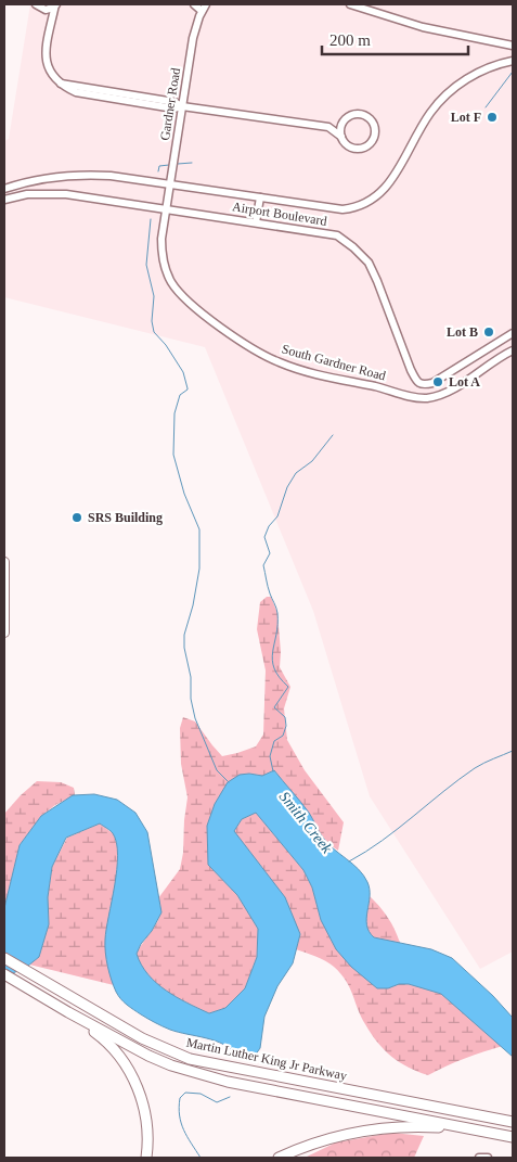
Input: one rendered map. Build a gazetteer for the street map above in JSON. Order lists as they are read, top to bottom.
{
  "streets": {
    "highway": ["Martin Luther King Jr Parkway"],
    "street": ["Gardner Road", "Airport Boulevard", "South Gardner Road"]
  },
  "crossings": [
    ["Gardner Road", "Airport Boulevard"],
    ["Gardner Road", "South Gardner Road"],
    ["Airport Boulevard", "South Gardner Road"]
  ],
  "water": ["Smith Creek"],
  "places": [
    "Lot F",
    "Lot B",
    "Lot A",
    "SRS Building"
  ],
  "scale_bar": "200 m"
}
